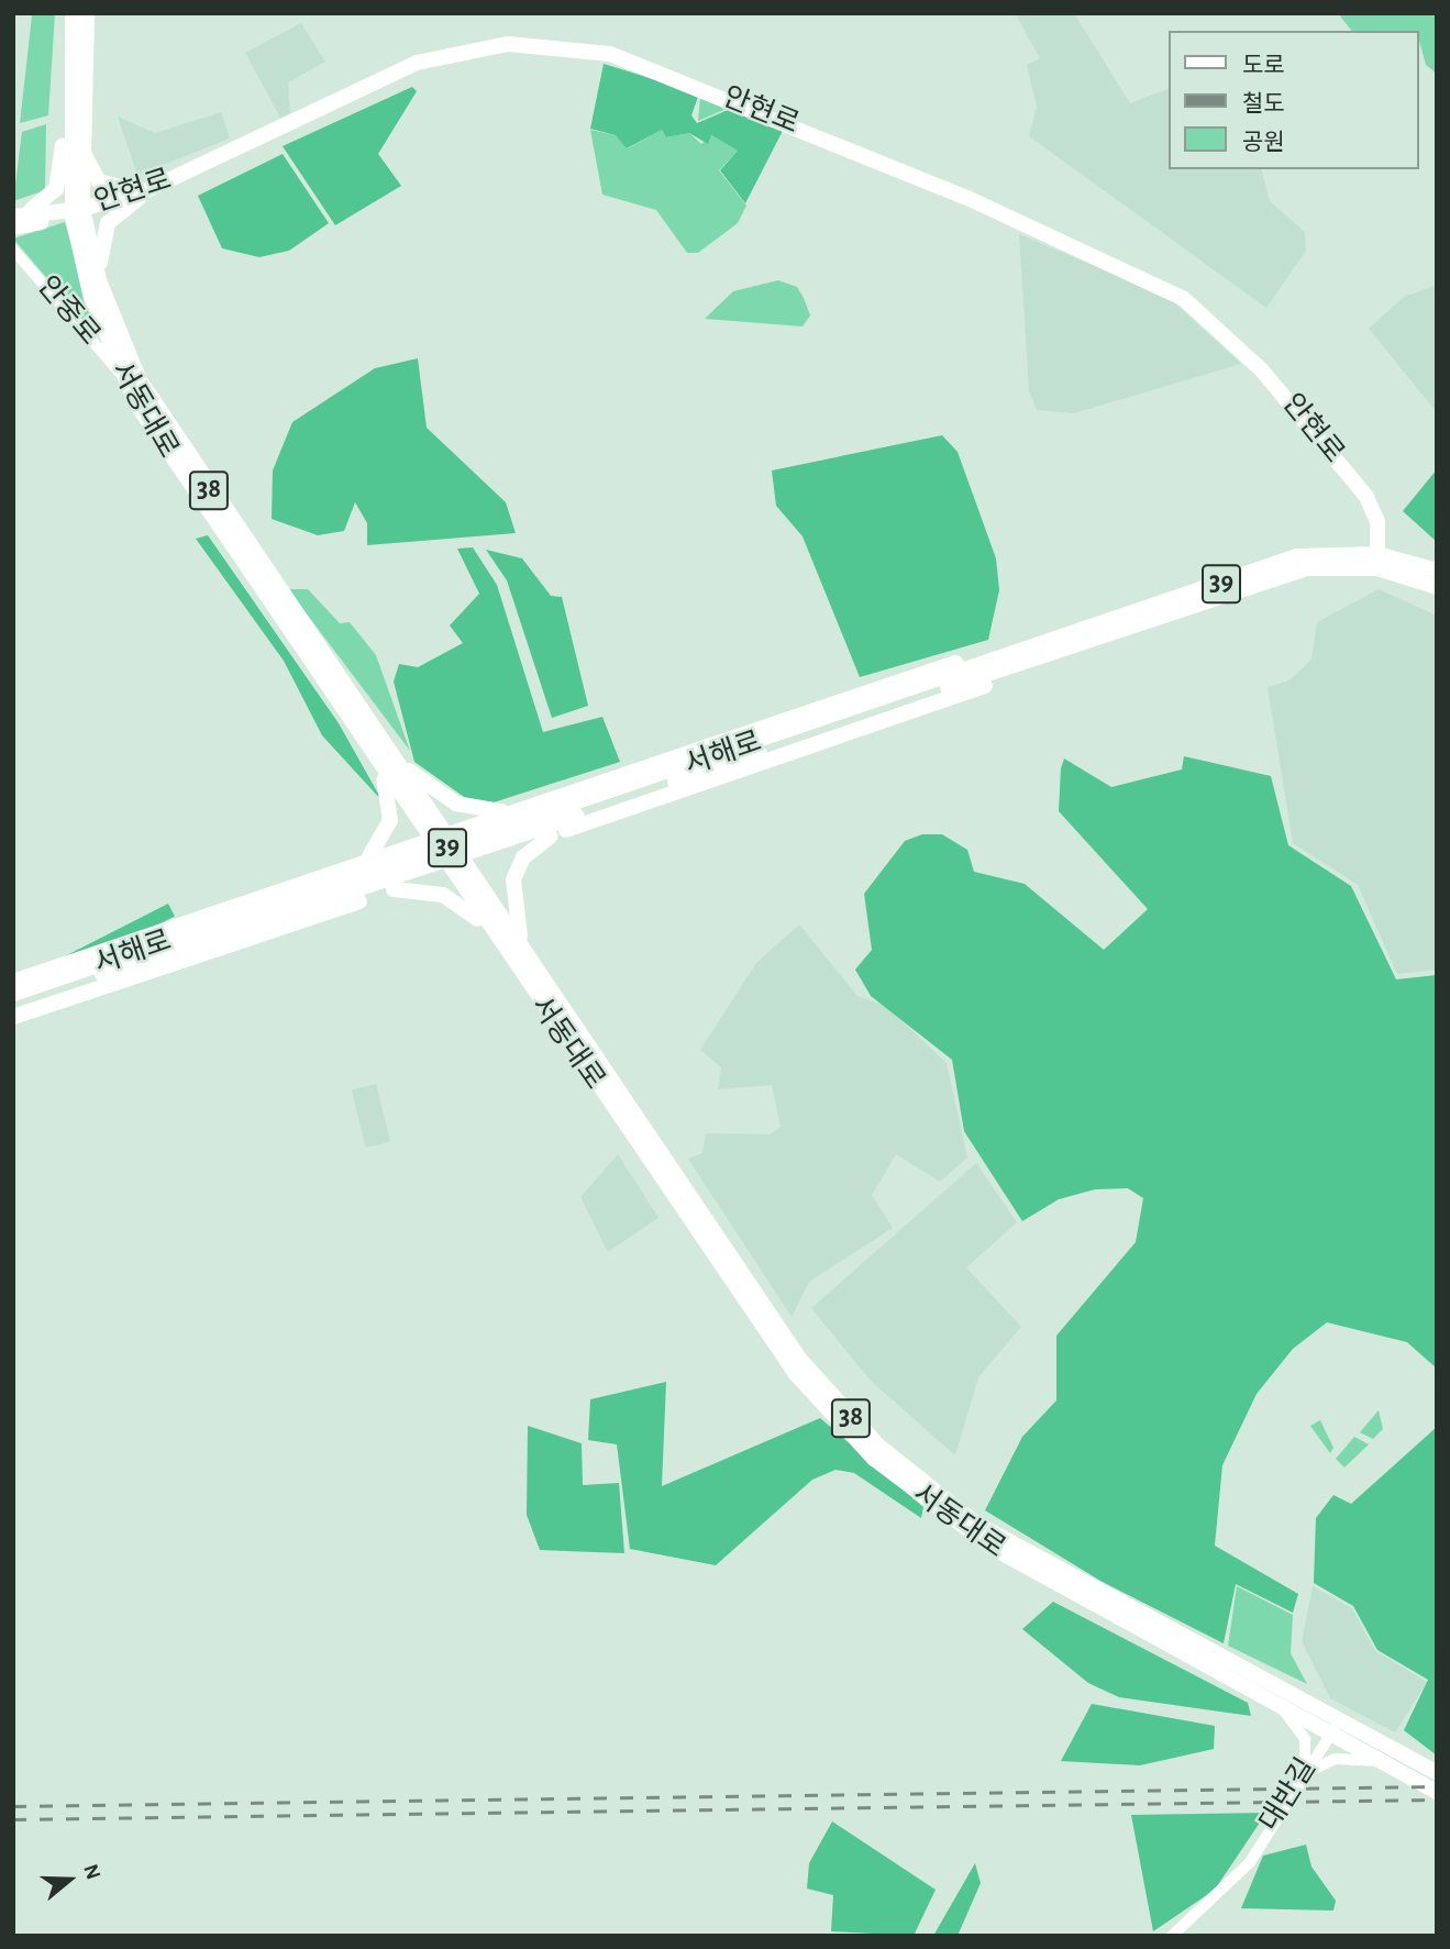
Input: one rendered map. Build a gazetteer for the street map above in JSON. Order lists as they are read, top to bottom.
{
  "streets": {
    "main road": [
      "안현로",
      "서동대로",
      "38",
      "39",
      "서해로"
    ],
    "street": ["안중로", "대반길"]
  },
  "crossings": [
    ["안현로", "서동대로"],
    ["안현로", "서해로"],
    ["안중로", "서동대로"],
    ["서동대로", "대반길"]
  ],
  "legend": ["도로", "철도", "공원"],
  "north": "right"
}
